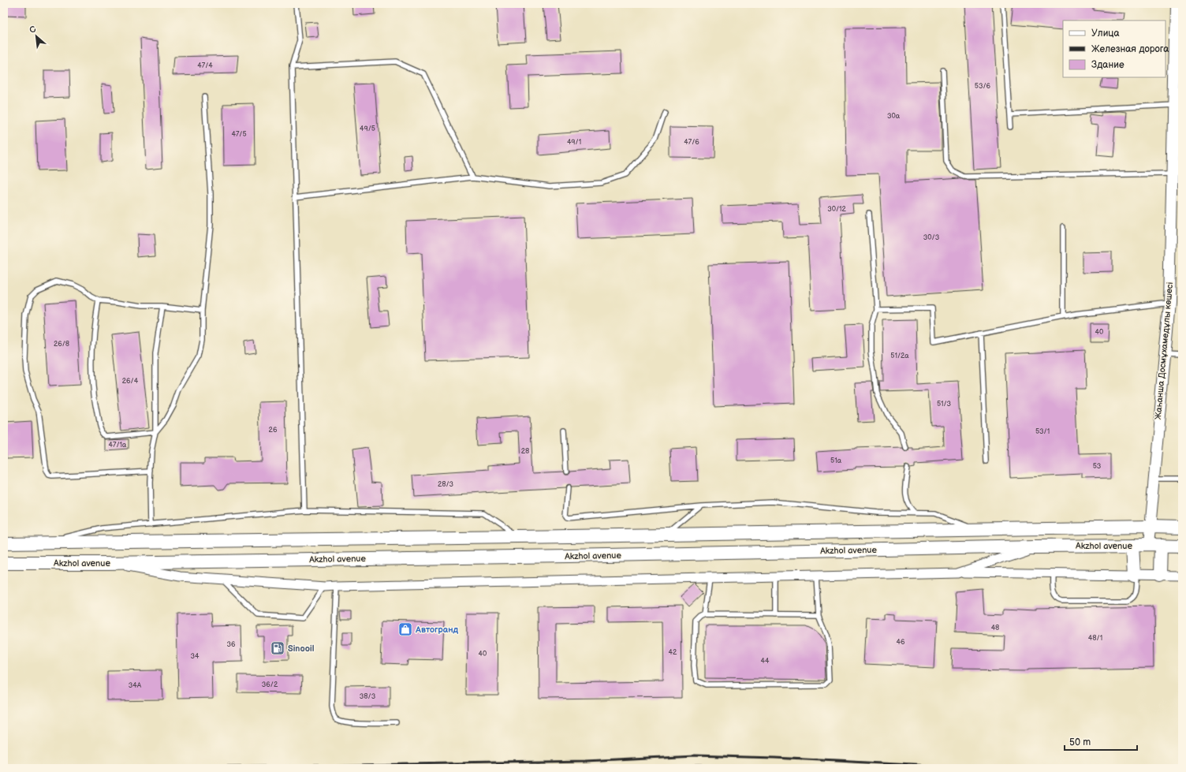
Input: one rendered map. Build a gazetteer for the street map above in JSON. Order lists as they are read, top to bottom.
{
  "streets": {
    "main road": ["Akzhol avenue"],
    "street": ["Жаһанша Досмұхамедұлы көшесі"]
  },
  "crossings": [
    ["Жаһанша Досмұхамедұлы көшесі", "Akzhol avenue"]
  ],
  "places": {
    "shop": ["Автогранд"],
    "fuel station": ["Sinooil"]
  },
  "house_numbers": [
    "47/4",
    "53/6",
    "30а",
    "49/5",
    "47/5",
    "49/1",
    "47/6",
    "30/12",
    "30/3",
    "40",
    "26/8",
    "51/2а",
    "26/4",
    "51/3",
    "26",
    "53/1",
    "47/1а",
    "28",
    "51а",
    "53",
    "28/3",
    "48",
    "48/1",
    "46",
    "36",
    "42",
    "40",
    "34",
    "44",
    "36/2",
    "34А",
    "38/3"
  ],
  "legend": ["Улица", "Железная дорога", "Здание"],
  "scale_bar": "50 m",
  "north": "top left"
}
